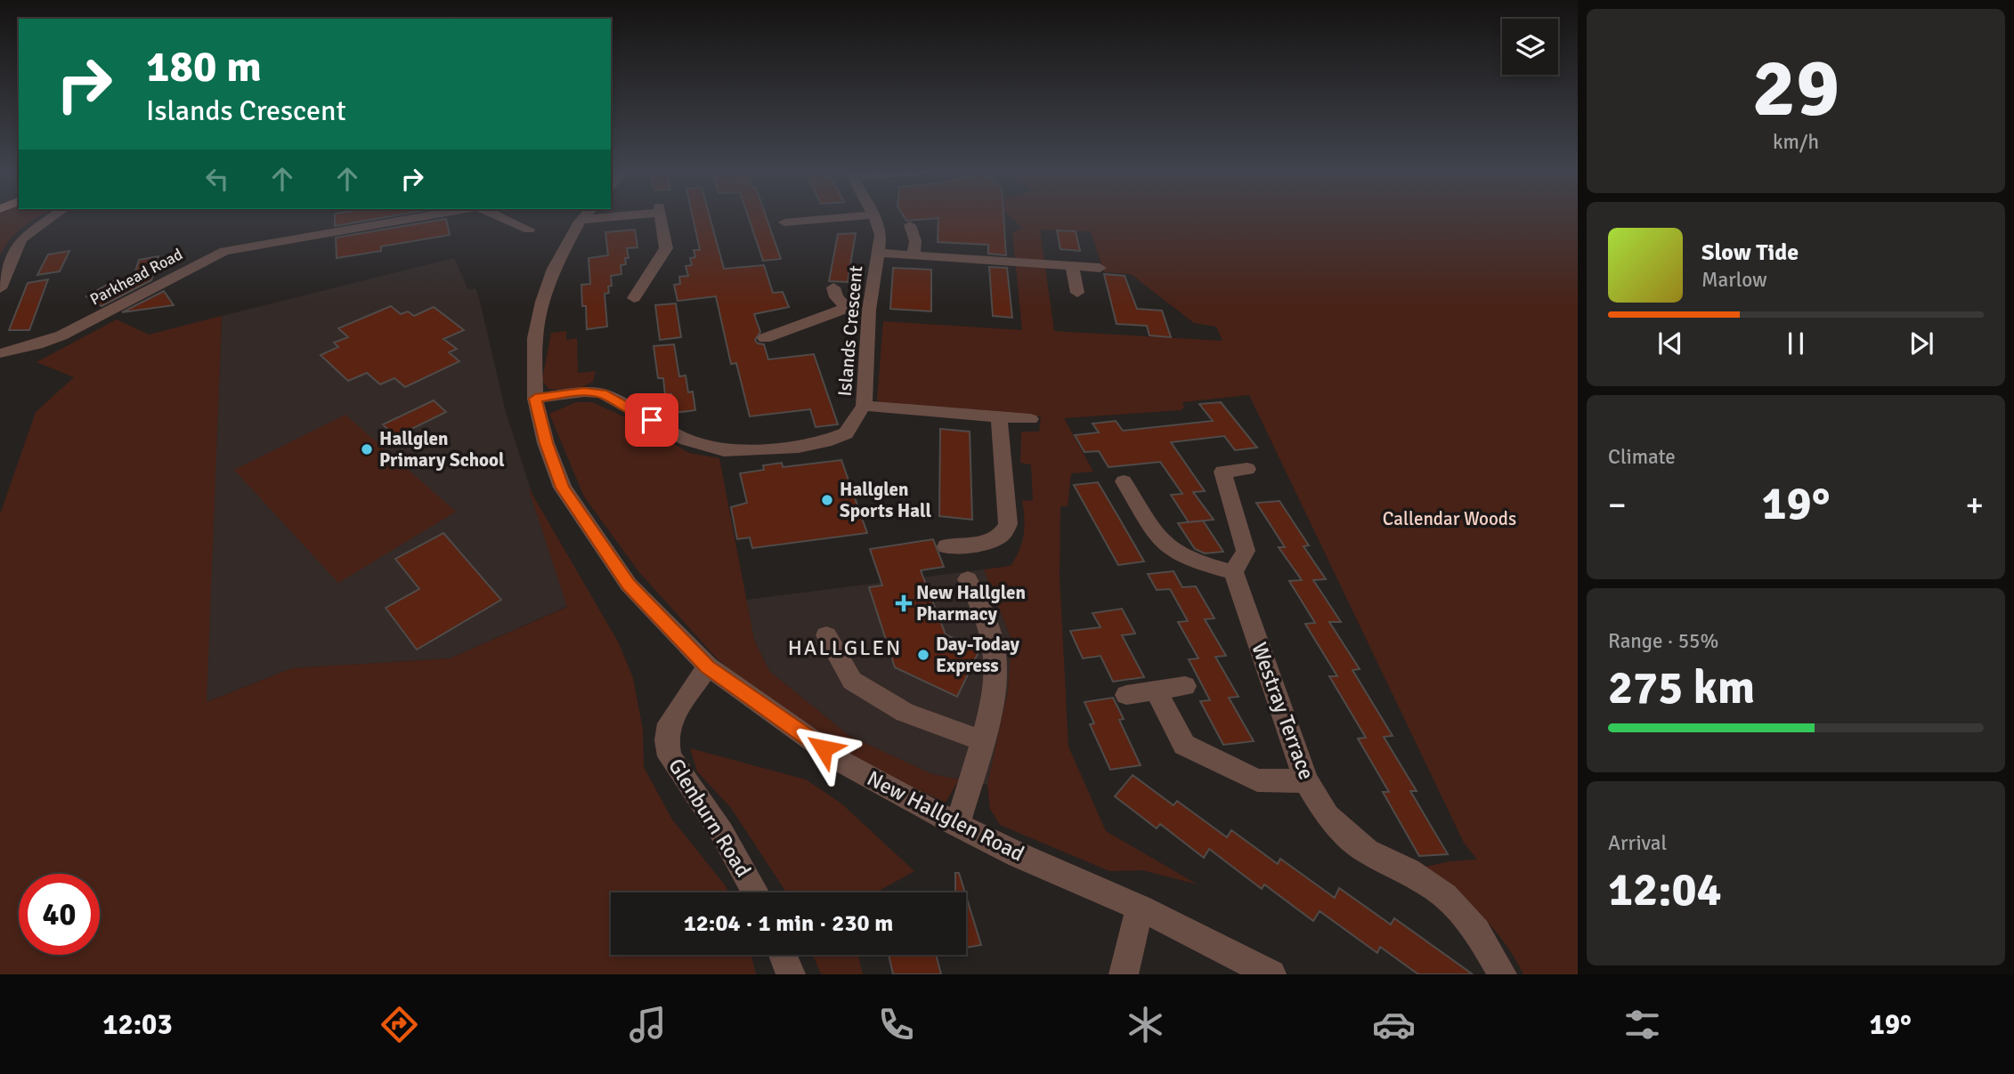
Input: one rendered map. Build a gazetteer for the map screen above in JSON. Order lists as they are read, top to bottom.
{
  "streets": {
    "street": [
      "Parkhead Road",
      "Islands Crescent",
      "Westray Terrace",
      "New Hallglen Road",
      "Glenburn Road"
    ]
  },
  "crossings": [
    ["Islands Crescent", "New Hallglen Road"],
    ["New Hallglen Road", "Glenburn Road"]
  ],
  "districts": ["HALLGLEN"],
  "parks": ["Callendar Woods"],
  "places": {
    "other": ["Hallglen Primary School", "Hallglen Sports Hall", "Day-Today Express"],
    "health": ["New Hallglen Pharmacy"]
  },
  "page": {
    "tile": [
      ["29", "km/h"],
      "Climate",
      ["Range · 55%", "275 km"],
      ["Arrival", "12:04"]
    ],
    "turn": ["180 m", "Islands Crescent"],
    "song": ["Slow Tide", "Marlow"],
    "heat": ["−", "19°", "+"],
    "limit": "40",
    "trip": "12:04 · 1 min · 230 m",
    "tabs": ["12:03", "19°"]
  }
}
